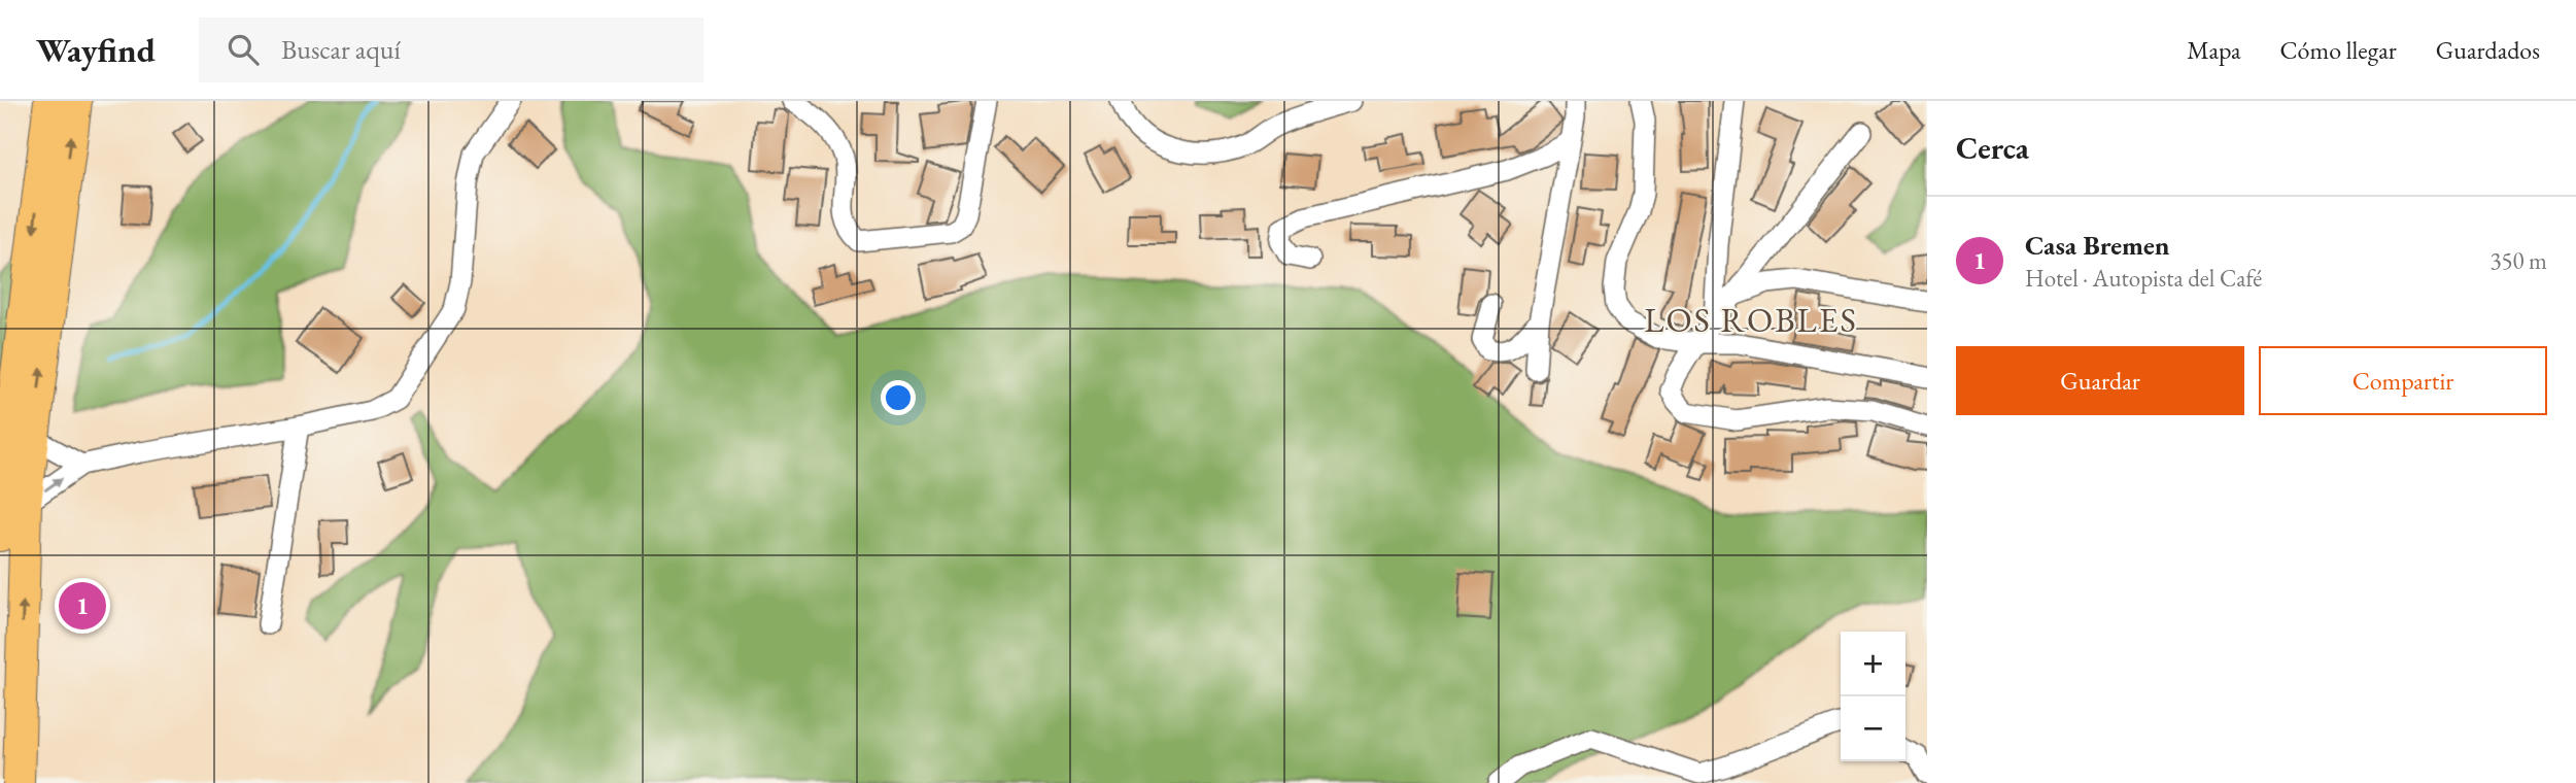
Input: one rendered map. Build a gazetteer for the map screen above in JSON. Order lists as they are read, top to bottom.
{
  "districts": ["LOS ROBLES"],
  "page": {
    "header": "Wayfind",
    "search": "Buscar aquí",
    "nav": ["Mapa", "Cómo llegar", "Guardados"],
    "heading": "Cerca",
    "list": [
      {
        "mark": "1",
        "name": "Casa Bremen",
        "note": "Hotel · Autopista del Café",
        "value": "350 m"
      }
    ],
    "buttons": ["Guardar", "Compartir"],
    "pins": "1",
    "map_buttons": ["+", "−"]
  }
}
